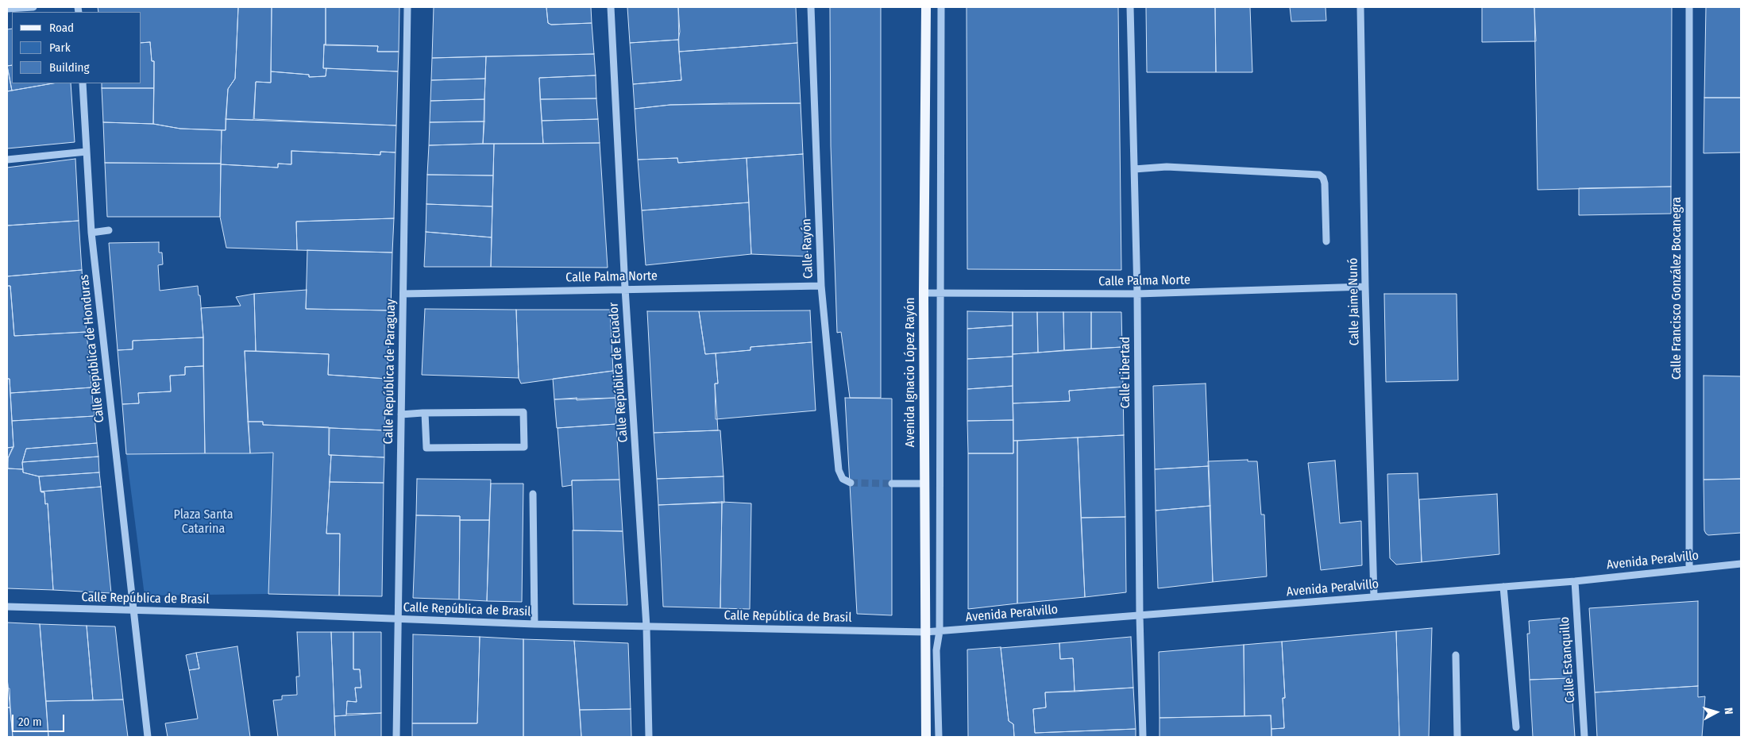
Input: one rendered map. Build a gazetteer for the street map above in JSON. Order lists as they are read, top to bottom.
{
  "streets": {
    "main road": ["Avenida Ignacio López Rayón"],
    "street": [
      "Calle Rayón",
      "Calle Palma Norte",
      "Calle Francisco González Bocanegra",
      "Calle Jaime Nunó",
      "Calle República de Honduras",
      "Calle República de Paraguay",
      "Calle República de Ecuador",
      "Calle Libertad",
      "Avenida Peralvillo",
      "Calle República de Brasil",
      "Calle Estanquillo"
    ]
  },
  "crossings": [
    ["Calle Rayón", "Calle Palma Norte"],
    ["Calle Palma Norte", "Calle Jaime Nunó"],
    ["Calle Palma Norte", "Calle República de Paraguay"],
    ["Calle Palma Norte", "Calle República de Ecuador"],
    ["Calle Palma Norte", "Avenida Ignacio López Rayón"],
    ["Calle Palma Norte", "Calle Libertad"],
    ["Calle Francisco González Bocanegra", "Avenida Peralvillo"],
    ["Calle Jaime Nunó", "Avenida Peralvillo"],
    ["Calle República de Honduras", "Calle República de Brasil"],
    ["Calle República de Paraguay", "Calle República de Brasil"],
    ["Calle República de Ecuador", "Calle República de Brasil"],
    ["Avenida Ignacio López Rayón", "Avenida Peralvillo"],
    ["Avenida Ignacio López Rayón", "Calle República de Brasil"],
    ["Calle Libertad", "Avenida Peralvillo"],
    ["Avenida Peralvillo", "Calle República de Brasil"],
    ["Avenida Peralvillo", "Calle Estanquillo"]
  ],
  "parks": ["Plaza Santa Catarina"],
  "legend": ["Road", "Park", "Building"],
  "scale_bar": "20 m",
  "north": "right"
}
